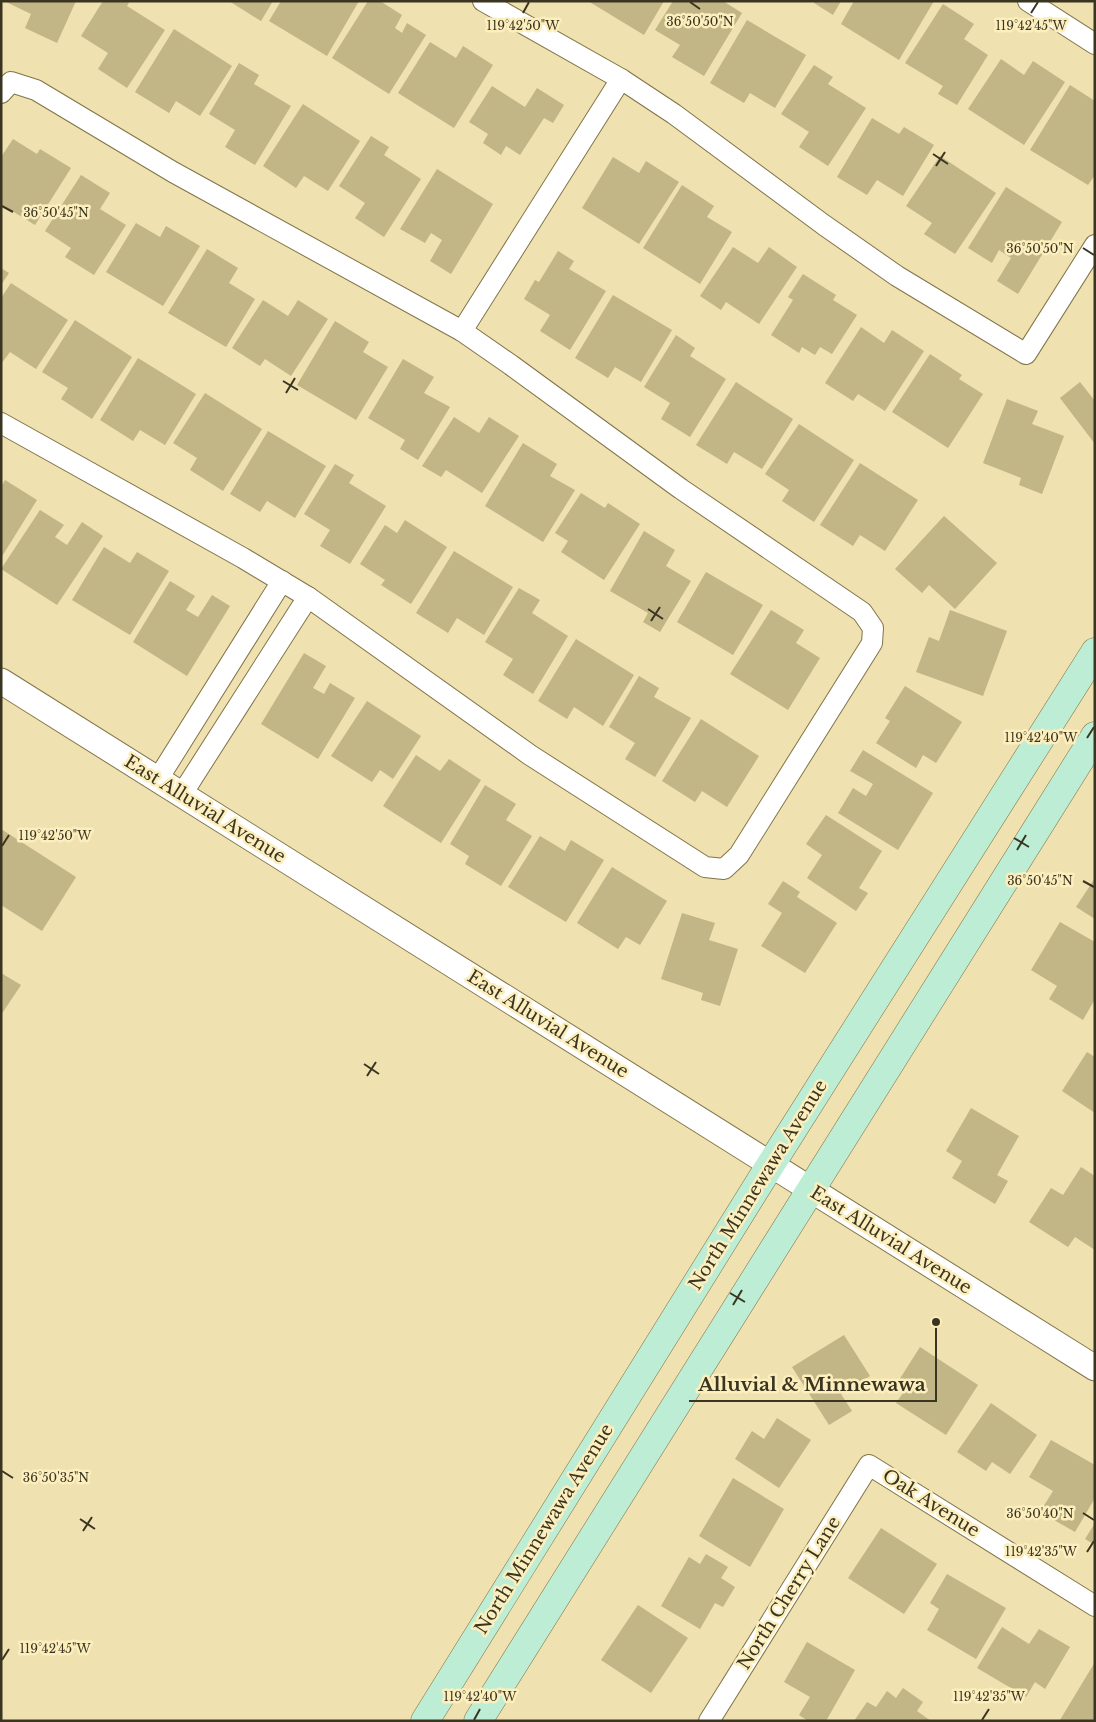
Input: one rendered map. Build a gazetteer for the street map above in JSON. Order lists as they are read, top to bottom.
{
  "streets": {
    "main road": ["North Minnewawa Avenue"],
    "street": ["East Alluvial Avenue", "Oak Avenue", "North Cherry Lane"]
  },
  "crossings": [
    ["East Alluvial Avenue", "North Minnewawa Avenue"],
    ["Oak Avenue", "North Cherry Lane"]
  ],
  "places": ["Alluvial & Minnewawa"],
  "coordinates": [
    "36°50'50\"N",
    "119°42'50\"W",
    "119°42'45\"W",
    "36°50'45\"N",
    "119°42'40\"W",
    "36°50'35\"N",
    "36°50'40\"N",
    "119°42'35\"W"
  ]
}
